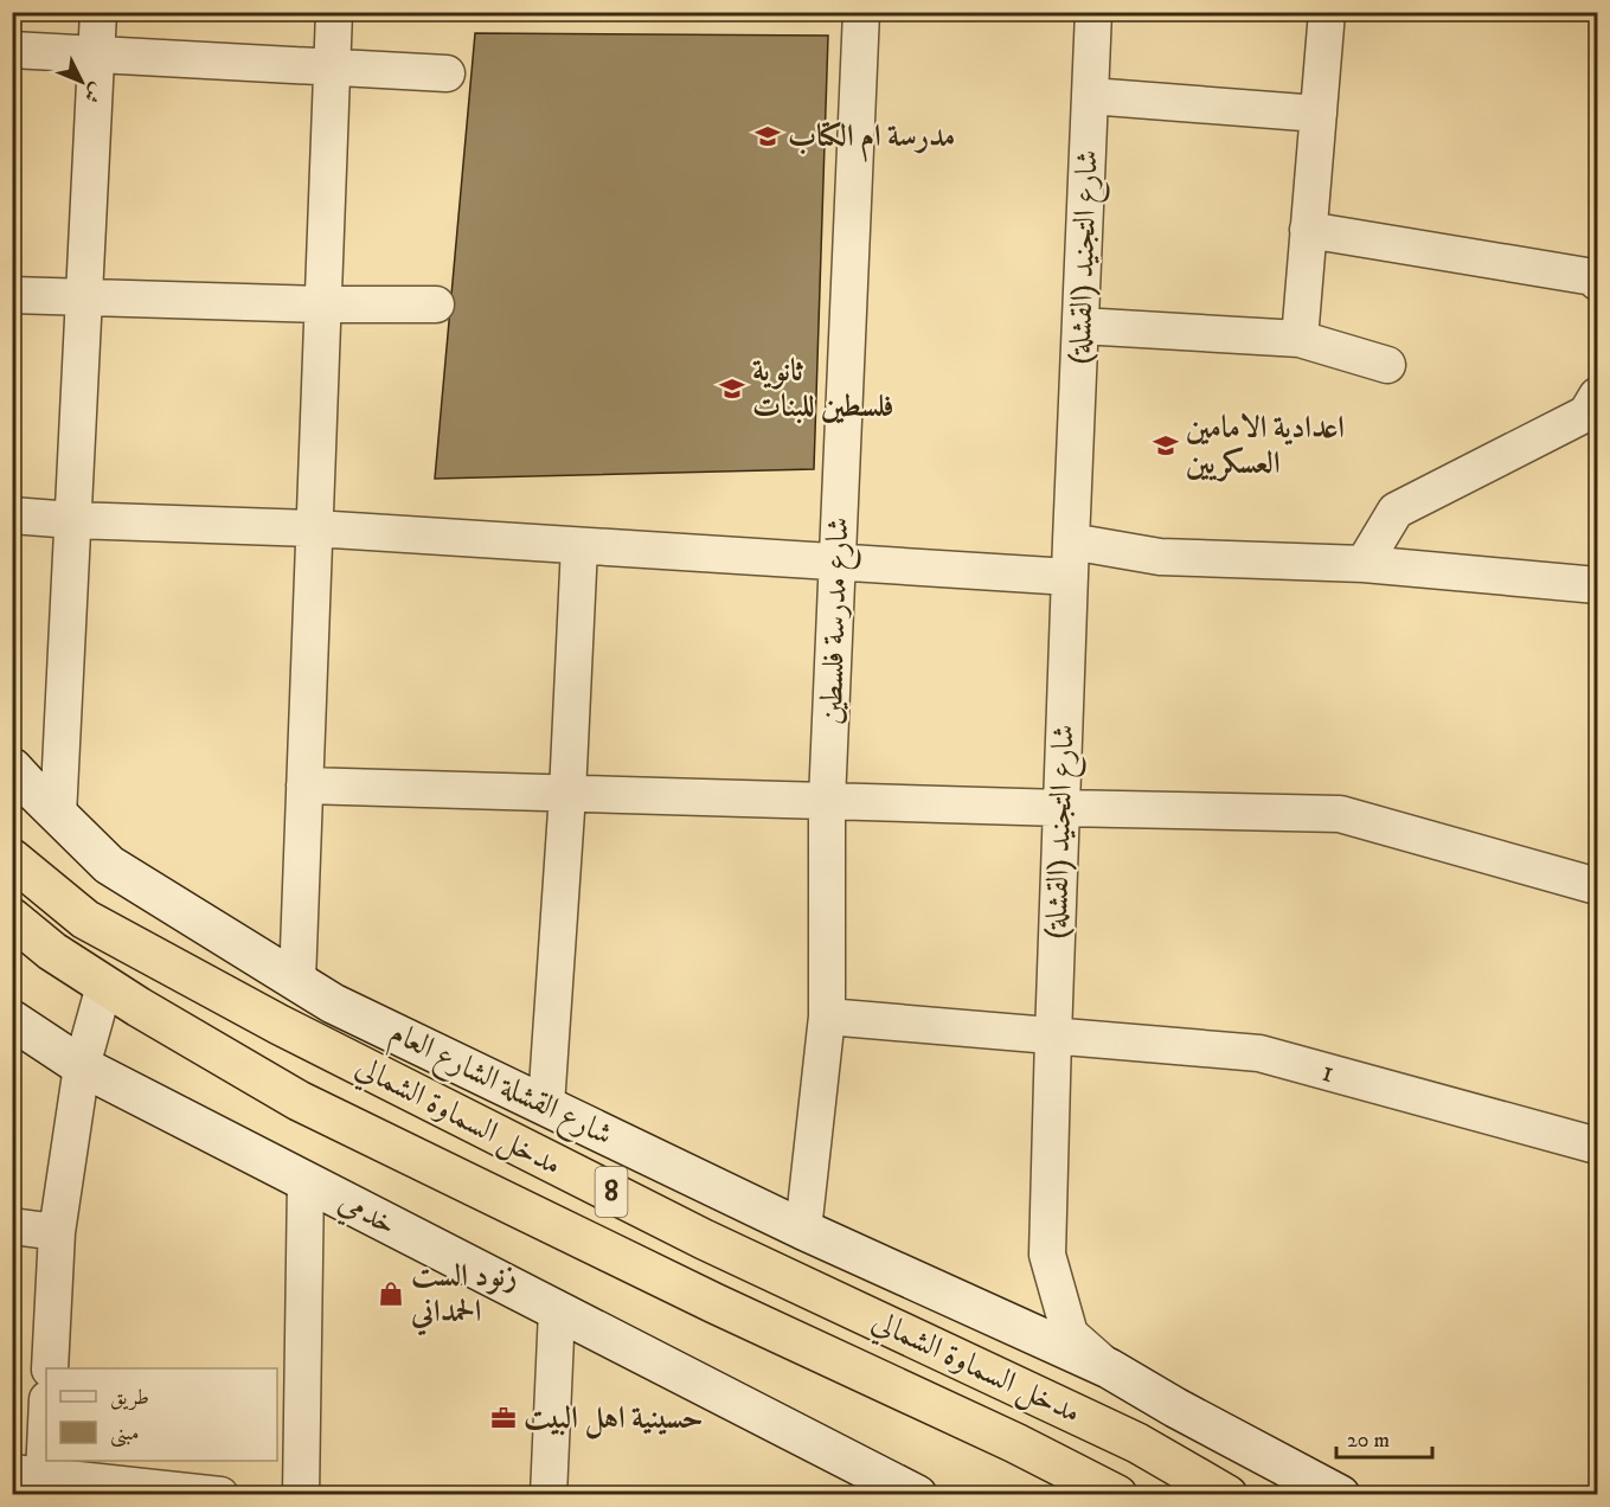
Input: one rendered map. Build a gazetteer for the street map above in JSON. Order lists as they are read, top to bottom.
{
  "streets": {
    "highway": ["مدخل السماوة الشمالي", "8"],
    "main road": ["شارع التجنيد (القشلة)", "شارع القشلة الشارع العام", "خدمي"],
    "street": ["شارع مدرسة فلسطين", "1"]
  },
  "crossings": [
    ["شارع التجنيد (القشلة)", "1"],
    ["شارع التجنيد (القشلة)", "شارع القشلة الشارع العام"],
    ["شارع مدرسة فلسطين", "1"],
    ["شارع مدرسة فلسطين", "شارع القشلة الشارع العام"]
  ],
  "places": {
    "school or university": ["مدرسة ام الكتاب", "ثانوية فلسطين للبنات", "اعدادية الامامين العسكريين"],
    "shop": ["زنود الست الحمداني"],
    "office": ["حسينية اهل البيت"]
  },
  "legend": ["طريق", "مبنى"],
  "scale_bar": "20 m",
  "north": "bottom right"
}
